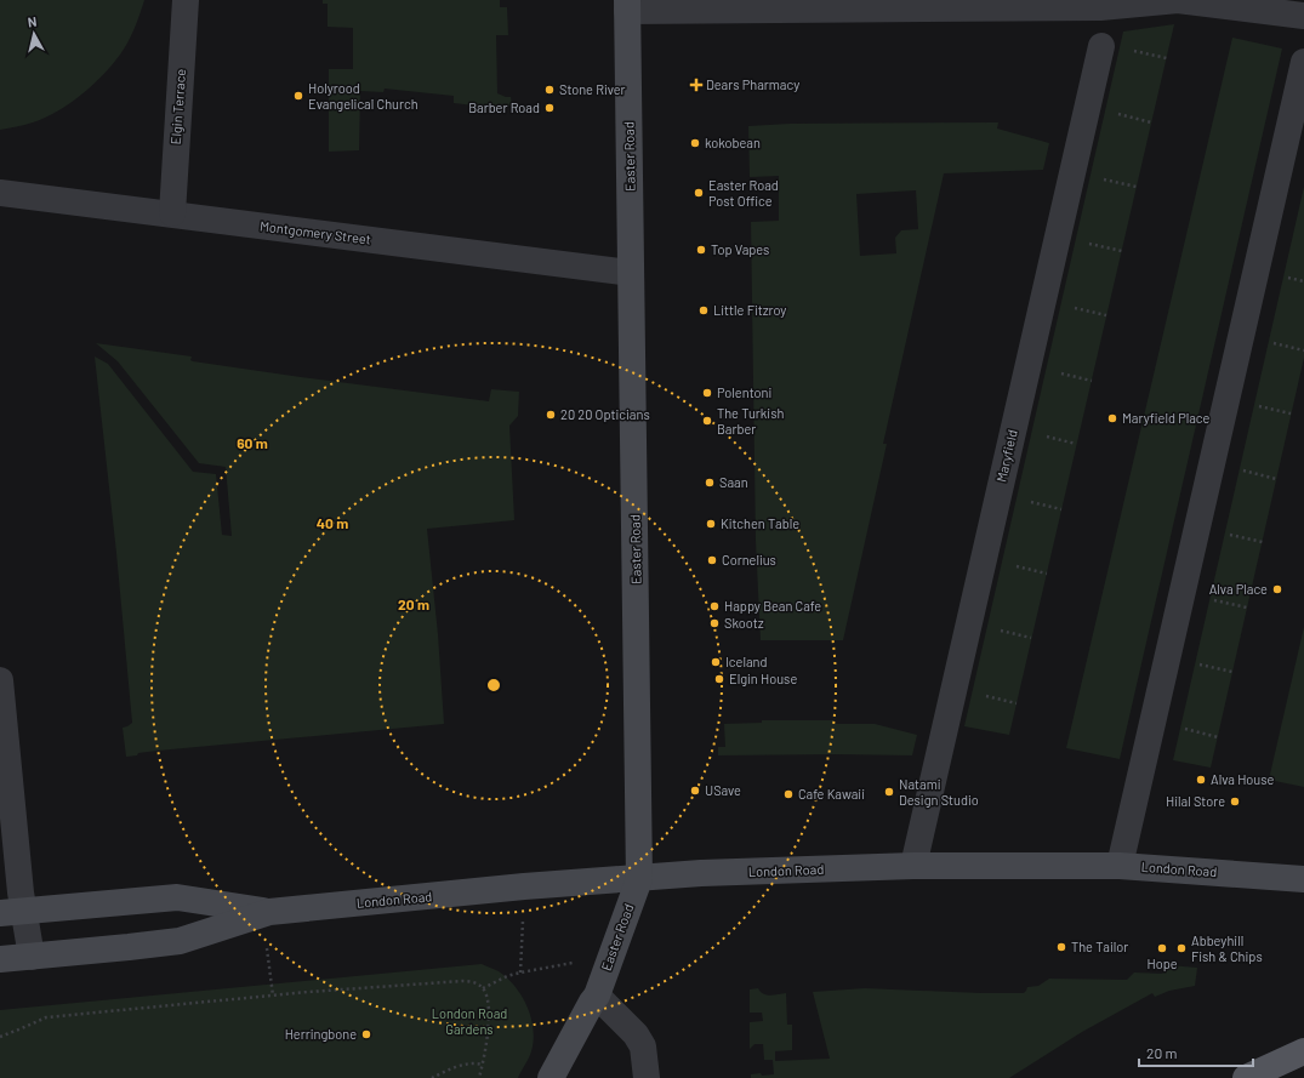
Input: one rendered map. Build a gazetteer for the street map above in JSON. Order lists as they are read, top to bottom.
{
  "streets": {
    "main road": ["Easter Road", "London Road"],
    "street": ["Elgin Terrace", "Montgomery Street", "Maryfield"]
  },
  "crossings": [
    ["Elgin Terrace", "Montgomery Street"],
    ["Easter Road", "Montgomery Street"],
    ["Easter Road", "London Road"],
    ["Maryfield", "London Road"]
  ],
  "parks": ["London Road Gardens"],
  "places": {
    "health": ["Dears Pharmacy"],
    "other": [
      "Stone River",
      "Holyrood Evangelical Church",
      "Barber Road",
      "kokobean",
      "Easter Road Post Office",
      "Top Vapes",
      "Little Fitzroy",
      "Polentoni",
      "20 20 Opticians",
      "Maryfield Place",
      "The Turkish Barber",
      "Saan",
      "Kitchen Table",
      "Cornelius",
      "Alva Place",
      "Happy Bean Cafe",
      "Skootz",
      "Iceland",
      "Elgin House",
      "Alva House",
      "USave",
      "Natami Design Studio",
      "Cafe Kawaii",
      "Hilal Store",
      "The Tailor",
      "Hope",
      "Abbeyhill Fish & Chips",
      "Herringbone"
    ]
  },
  "scale_bar": "20 m",
  "north": "top",
  "rings": ["60 m", "40 m", "20 m"]
}
